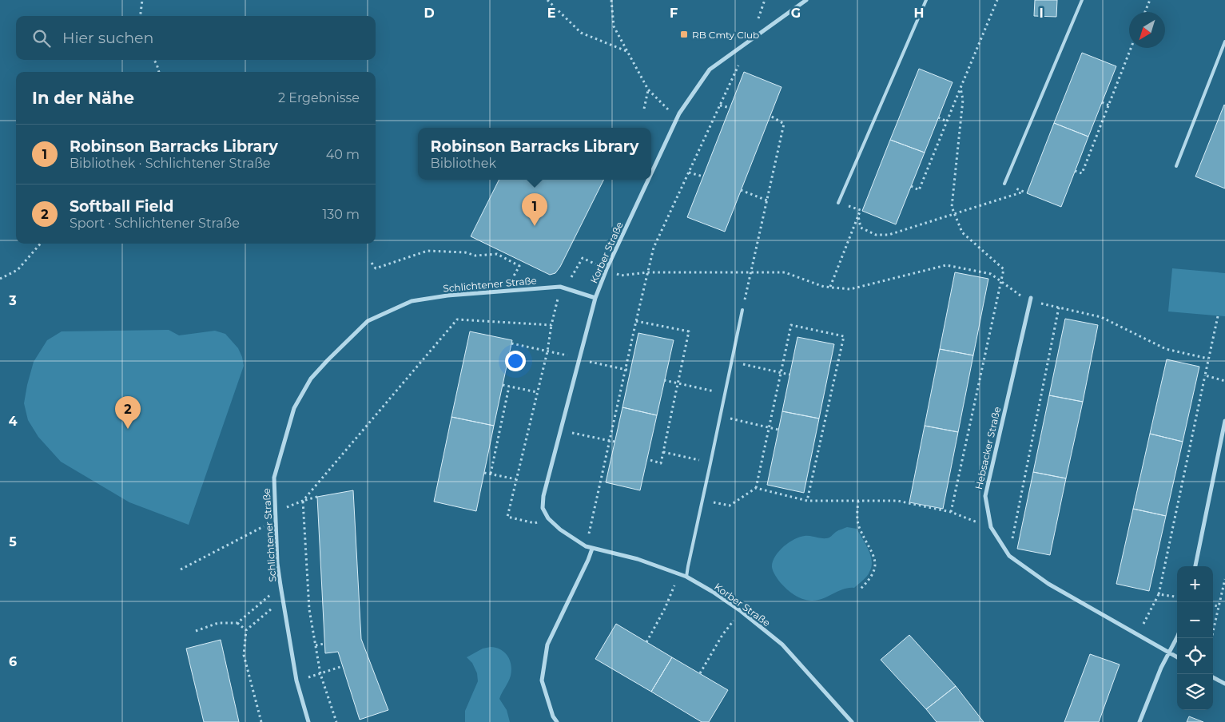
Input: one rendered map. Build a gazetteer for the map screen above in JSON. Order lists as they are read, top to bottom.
{
  "streets": {
    "street": ["Korber Straße", "Schlichtener Straße", "Hebsacker Straße"]
  },
  "crossings": [
    ["Korber Straße", "Schlichtener Straße"]
  ],
  "places": {
    "transit": ["RB Cmty Club"]
  },
  "north": "bottom left",
  "page": {
    "search": "Hier suchen",
    "heading": ["In der Nähe", "2 Ergebnisse"],
    "list": [
      {
        "mark": "1",
        "name": "Robinson Barracks Library",
        "note": "Bibliothek · Schlichtener Straße",
        "value": "40 m"
      },
      {
        "mark": "2",
        "name": "Softball Field",
        "note": "Sport · Schlichtener Straße",
        "value": "130 m"
      }
    ],
    "popup": ["Robinson Barracks Library", "Bibliothek"],
    "pins": ["1", "2"],
    "map_buttons": ["+", "−"]
  },
  "grid": {
    "columns": [
      "D",
      "E",
      "F",
      "G",
      "H",
      "I"
    ],
    "rows": [
      "3",
      "4",
      "5",
      "6"
    ]
  }
}
